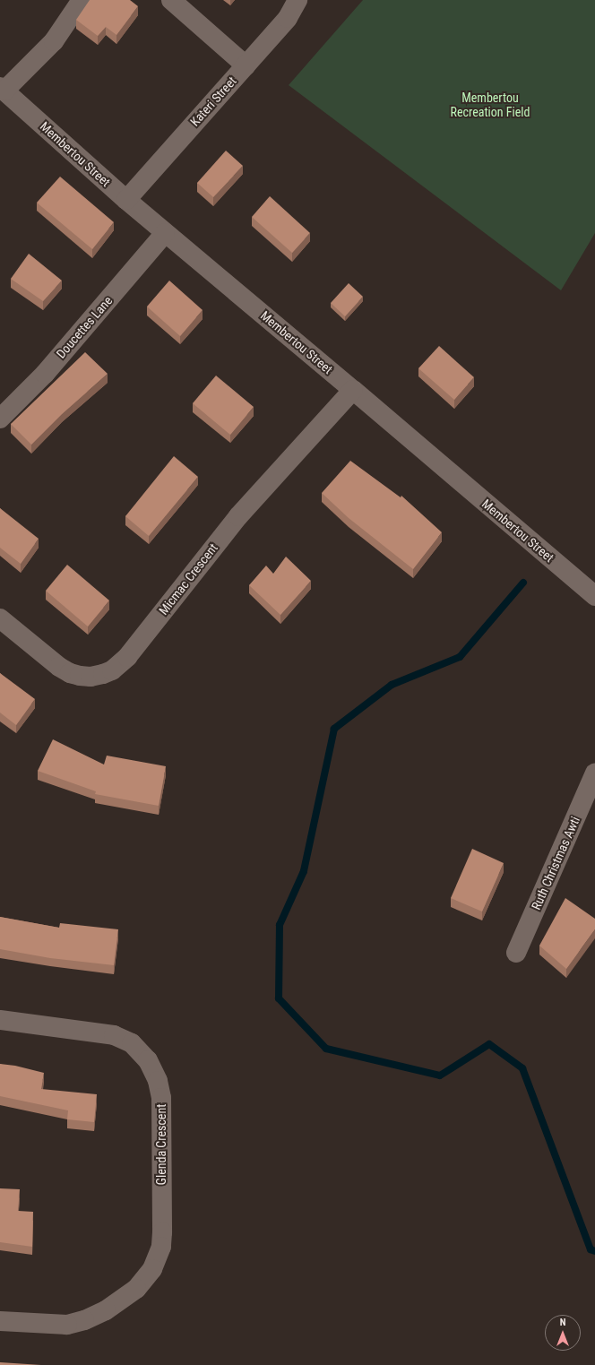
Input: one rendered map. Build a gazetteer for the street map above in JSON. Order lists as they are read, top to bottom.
{
  "streets": {
    "street": [
      "Kateri Street",
      "Membertou Street",
      "Doucettes Lane",
      "Micmac Crescent",
      "Ruth Christmas Awti",
      "Glenda Crescent"
    ]
  },
  "crossings": [
    ["Kateri Street", "Membertou Street"],
    ["Membertou Street", "Doucettes Lane"],
    ["Membertou Street", "Micmac Crescent"]
  ],
  "parks": ["Membertou Recreation Field"],
  "north": "top"
}
